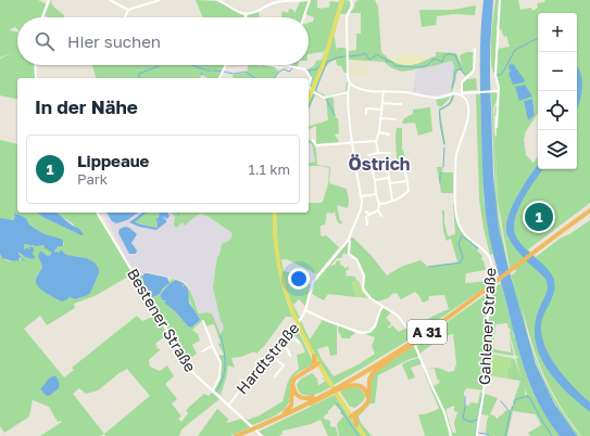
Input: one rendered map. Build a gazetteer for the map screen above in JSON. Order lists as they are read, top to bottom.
{
  "streets": {
    "highway": ["A 31"],
    "street": ["Bestener Straße", "Gahlener Straße", "Hardtstraße"]
  },
  "crossings": [
    ["Bestener Straße", "Hardtstraße"]
  ],
  "districts": ["Östrich"],
  "page": {
    "map_buttons": ["+", "−"],
    "search": "Hier suchen",
    "heading": "In der Nähe",
    "list": [
      {
        "mark": "1",
        "name": "Lippeaue",
        "note": "Park",
        "value": "1.1 km"
      }
    ],
    "pins": "1"
  }
}
